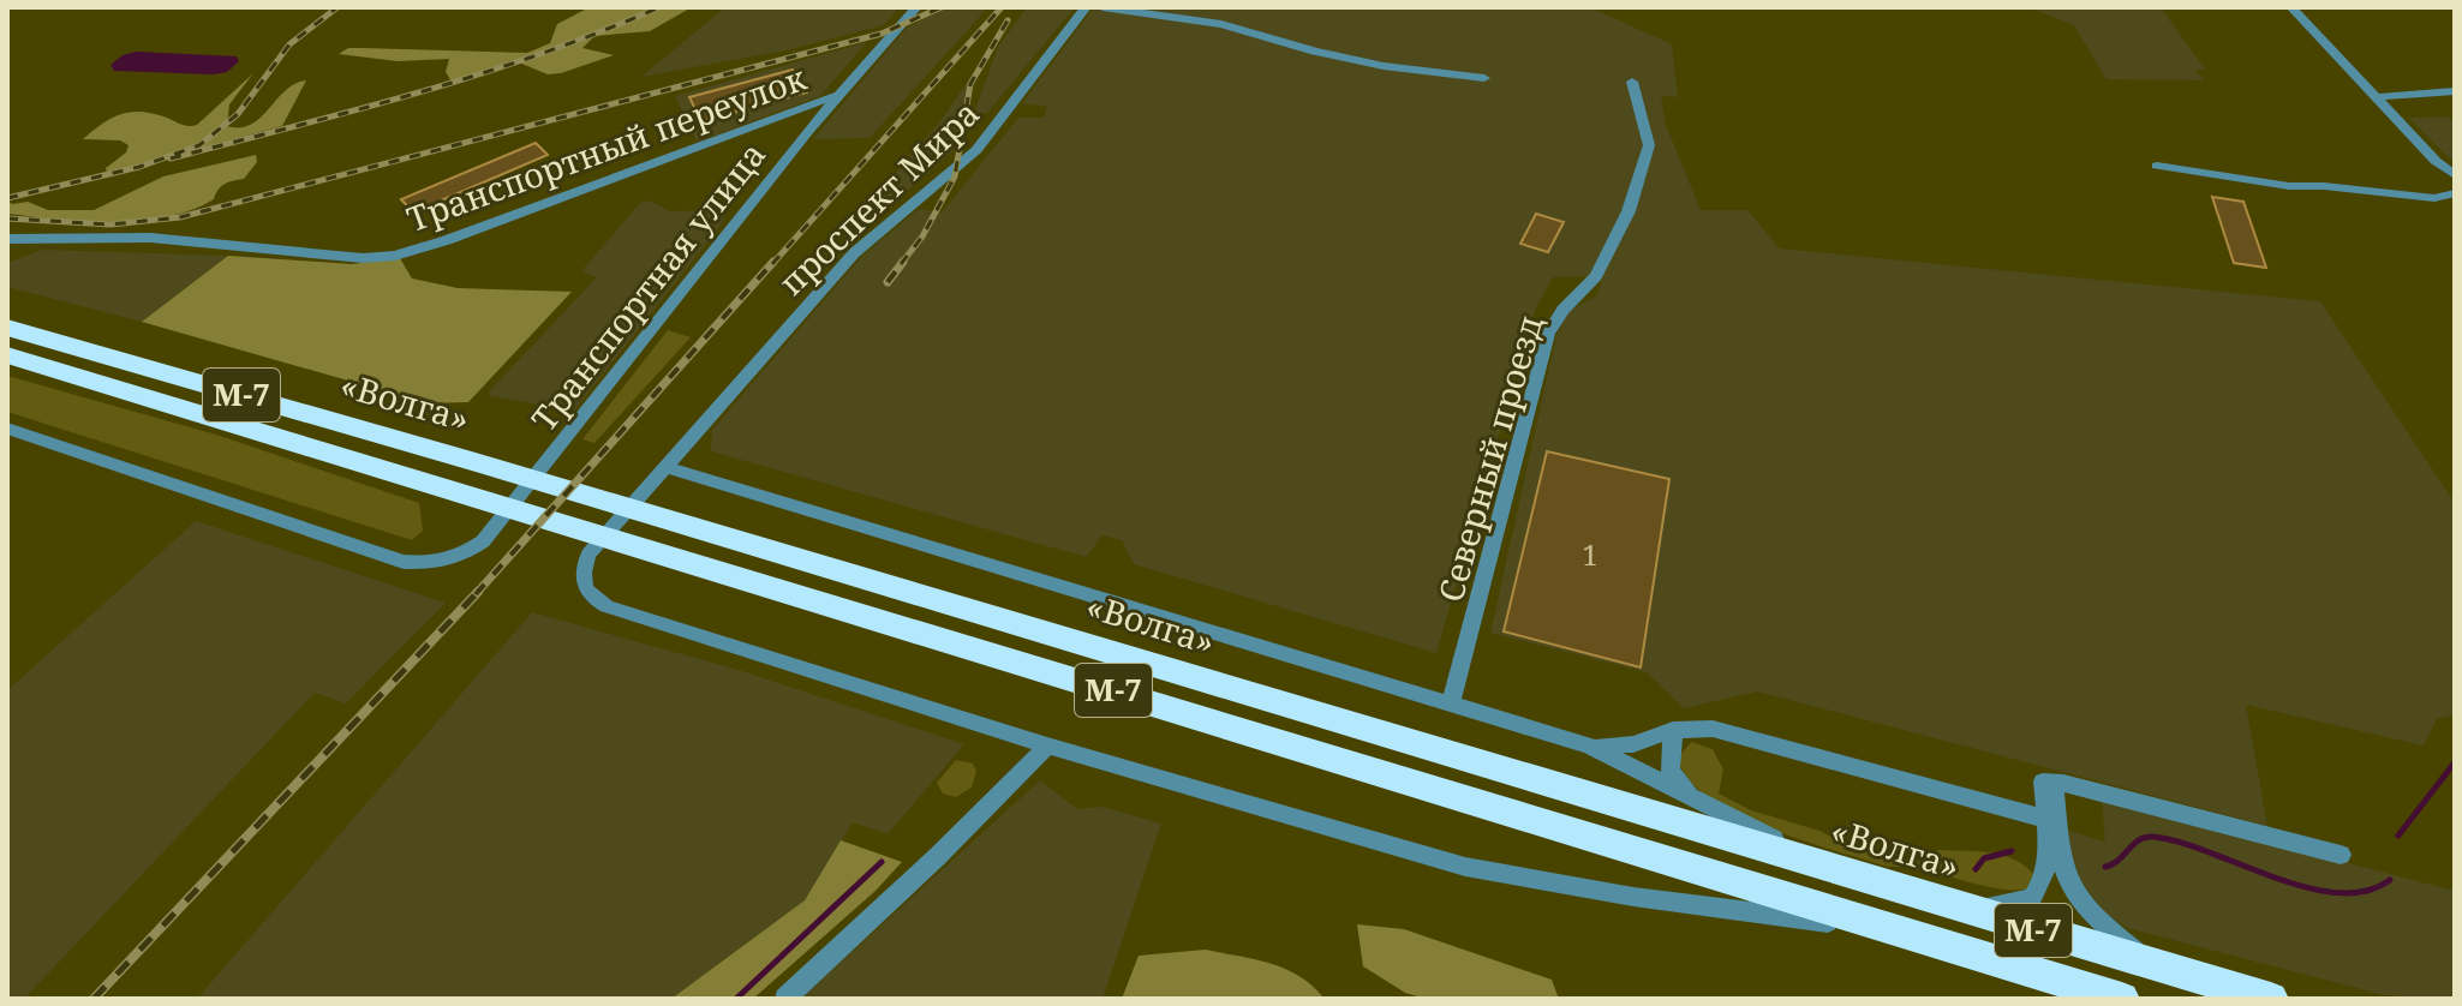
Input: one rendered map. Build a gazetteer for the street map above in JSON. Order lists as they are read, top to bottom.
{
  "streets": {
    "highway": ["М-7", "«Волга»"],
    "street": [
      "Транспортный переулок",
      "проспект Мира",
      "Транспортная улица",
      "Северный проезд"
    ]
  },
  "crossings": [
    ["Транспортный переулок", "Транспортная улица"],
    ["проспект Мира", "«Волга»"]
  ],
  "house_numbers": ["1"]
}
